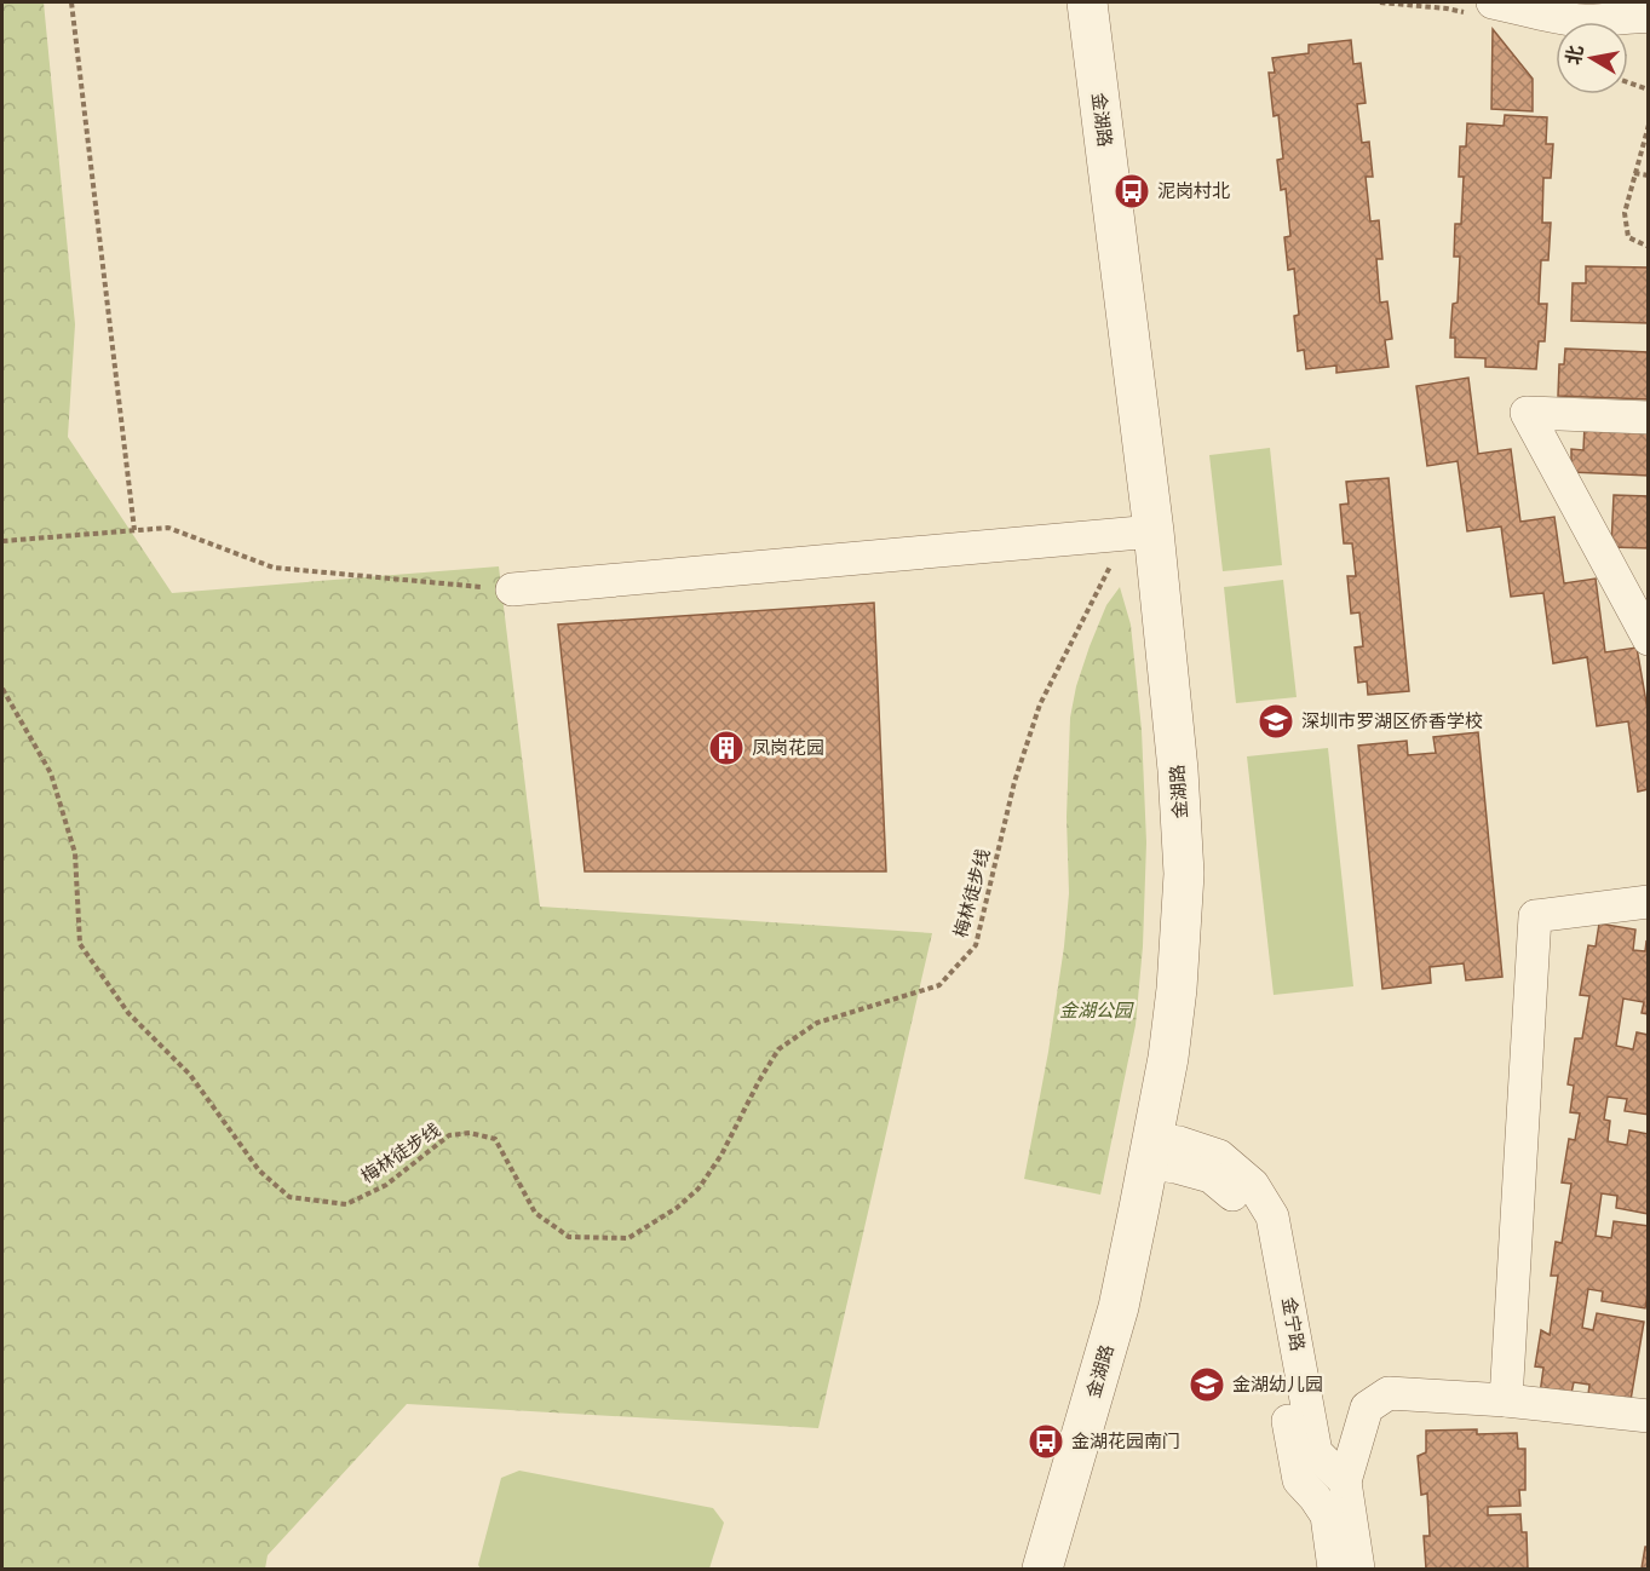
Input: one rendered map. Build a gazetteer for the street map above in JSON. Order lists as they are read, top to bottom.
{
  "streets": {
    "street": ["金湖路", "金宁路"],
    "path": ["梅林徒步线"]
  },
  "crossings": [
    ["金湖路", "金宁路"]
  ],
  "parks": ["金湖公园"],
  "places": {
    "bus stop": ["泥岗村北", "金湖花园南门"],
    "school or university": ["深圳市罗湖区侨香学校", "金湖幼儿园"],
    "building": ["凤岗花园"]
  },
  "north": "left"
}
